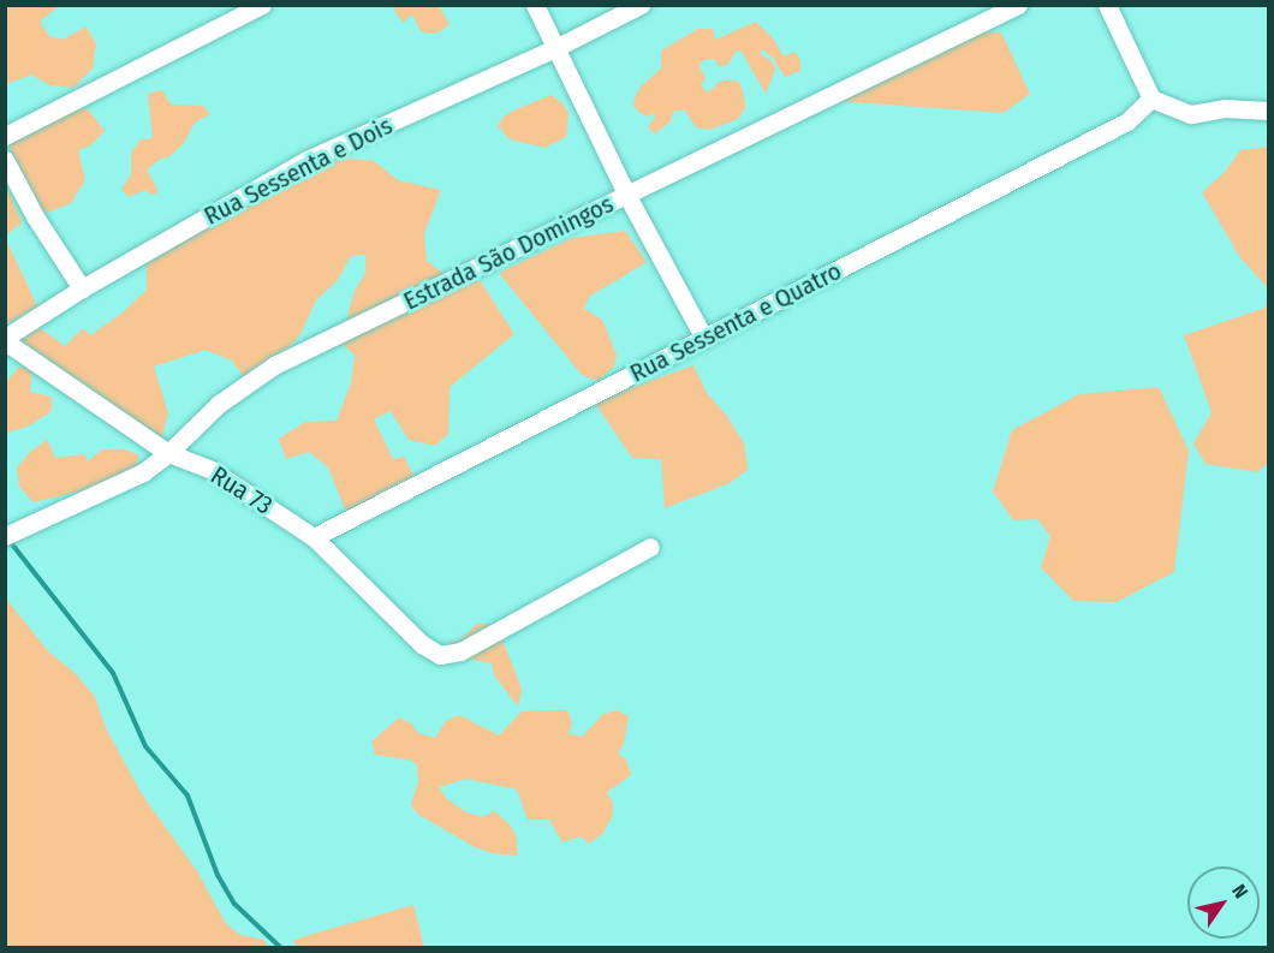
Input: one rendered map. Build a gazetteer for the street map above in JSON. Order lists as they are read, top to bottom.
{
  "streets": {
    "street": [
      "Rua Sessenta e Dois",
      "Estrada São Domingos",
      "Rua Sessenta e Quatro",
      "Rua 73"
    ]
  },
  "crossings": [
    ["Rua Sessenta e Dois", "Rua 73"],
    ["Estrada São Domingos", "Rua 73"],
    ["Rua Sessenta e Quatro", "Rua 73"]
  ],
  "north": "top right"
}
